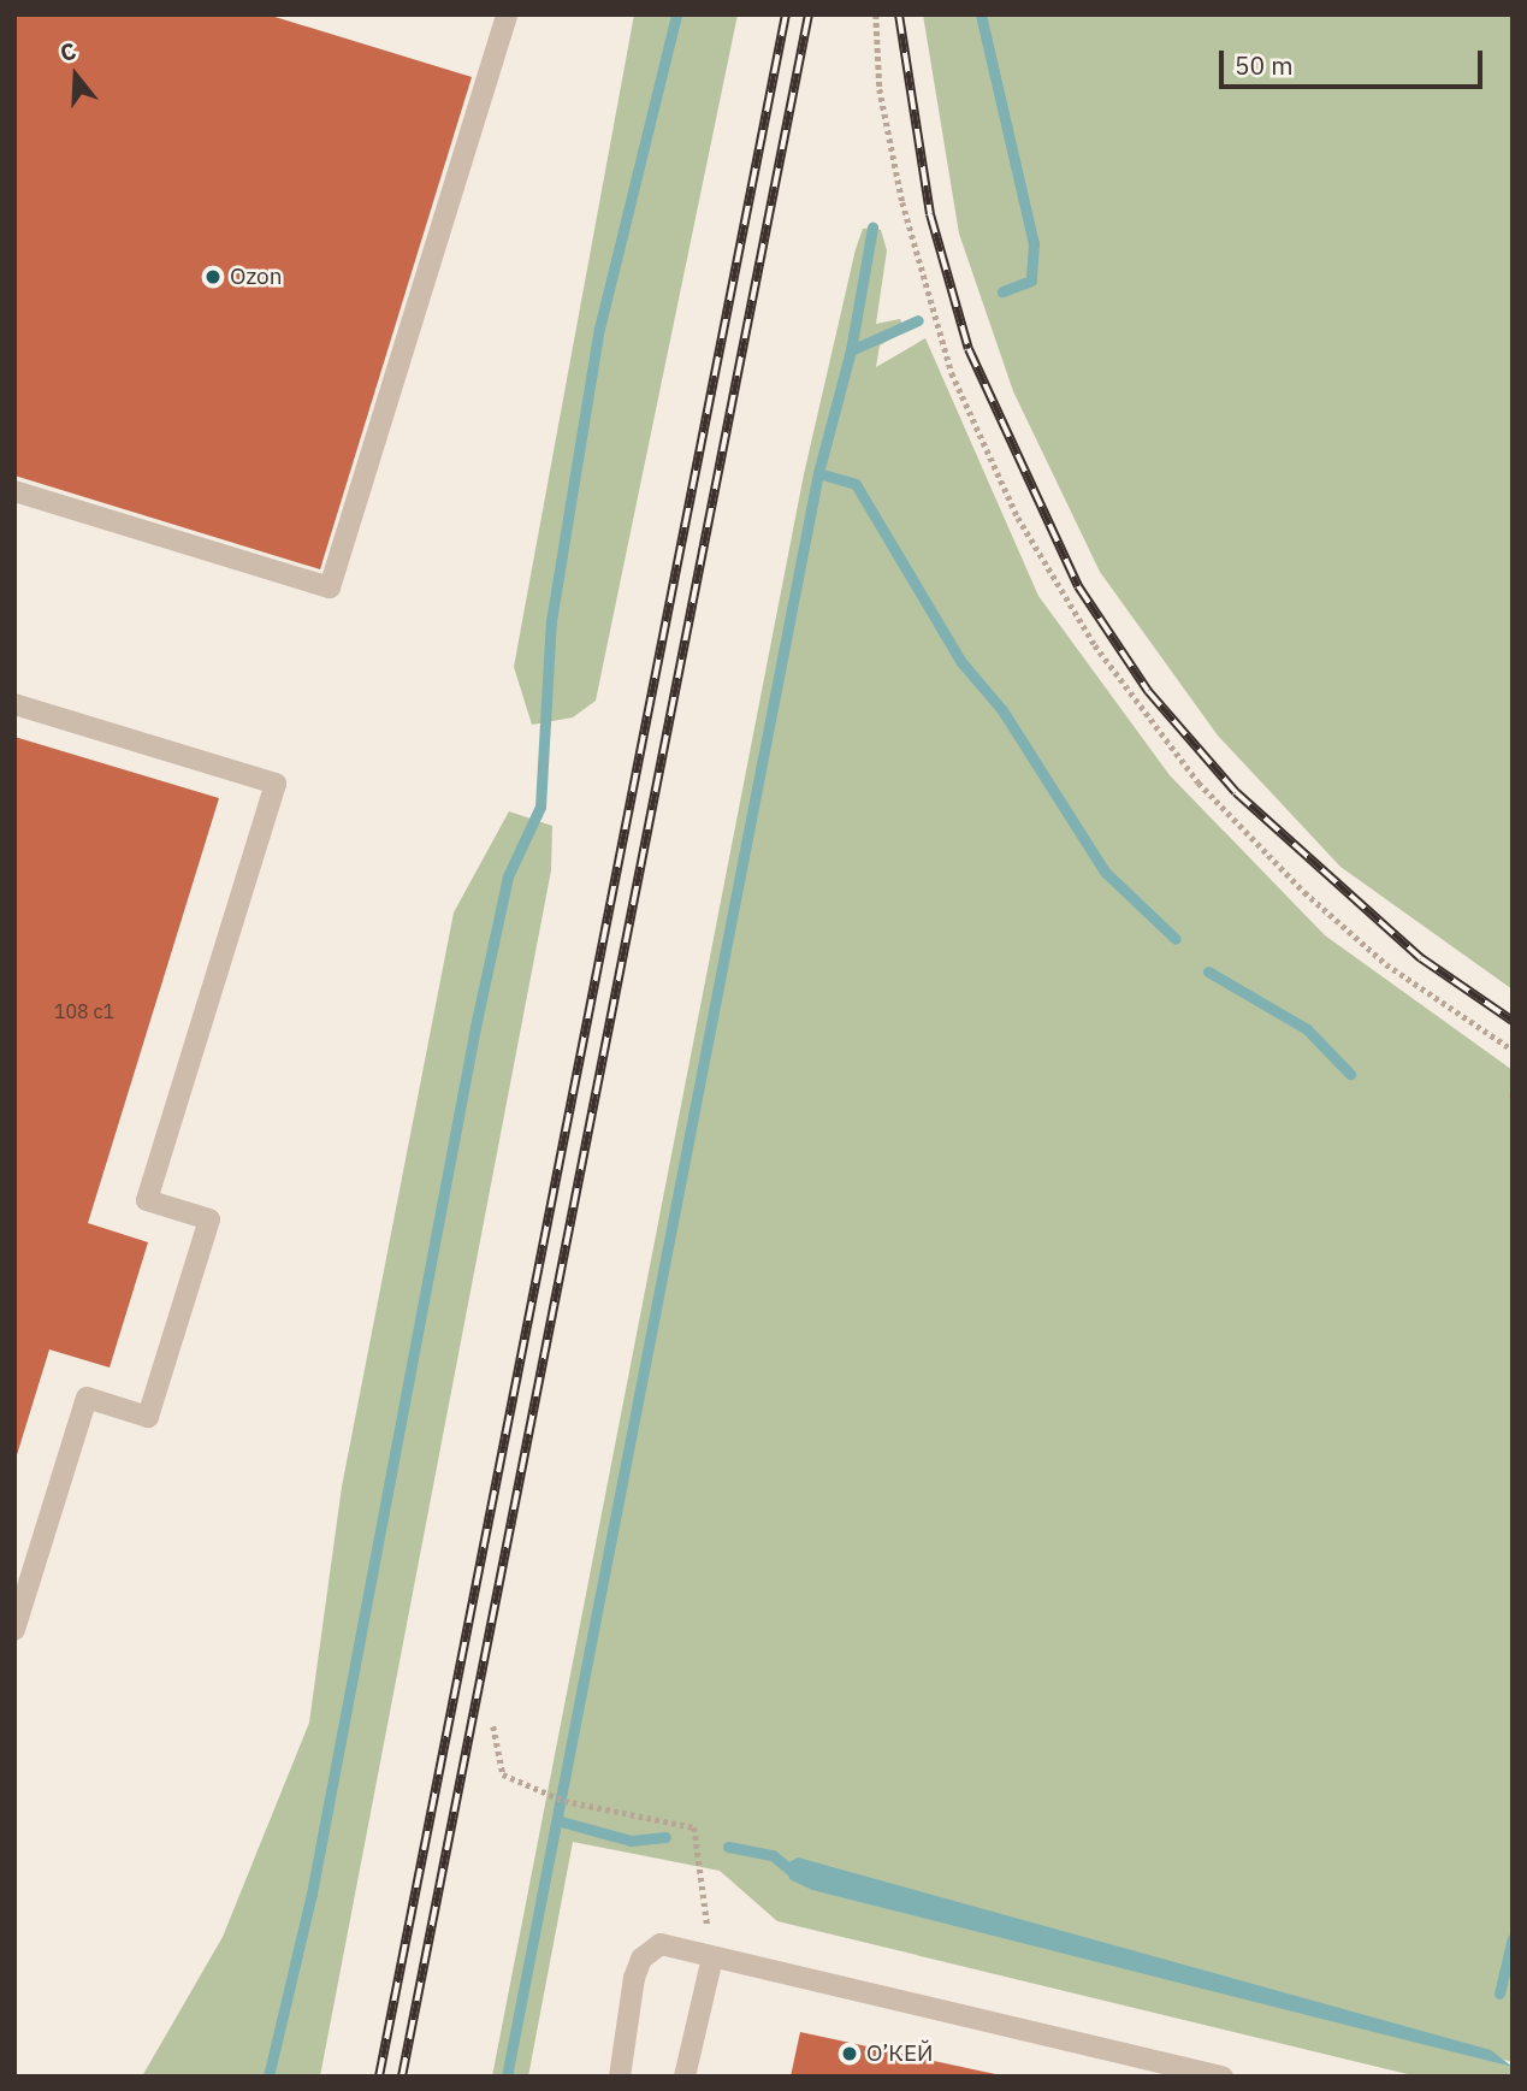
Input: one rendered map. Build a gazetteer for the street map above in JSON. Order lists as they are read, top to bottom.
{
  "places": ["Ozon", "О’КЕЙ"],
  "house_numbers": ["108 с1"],
  "scale_bar": "50 m",
  "north": "top"
}
